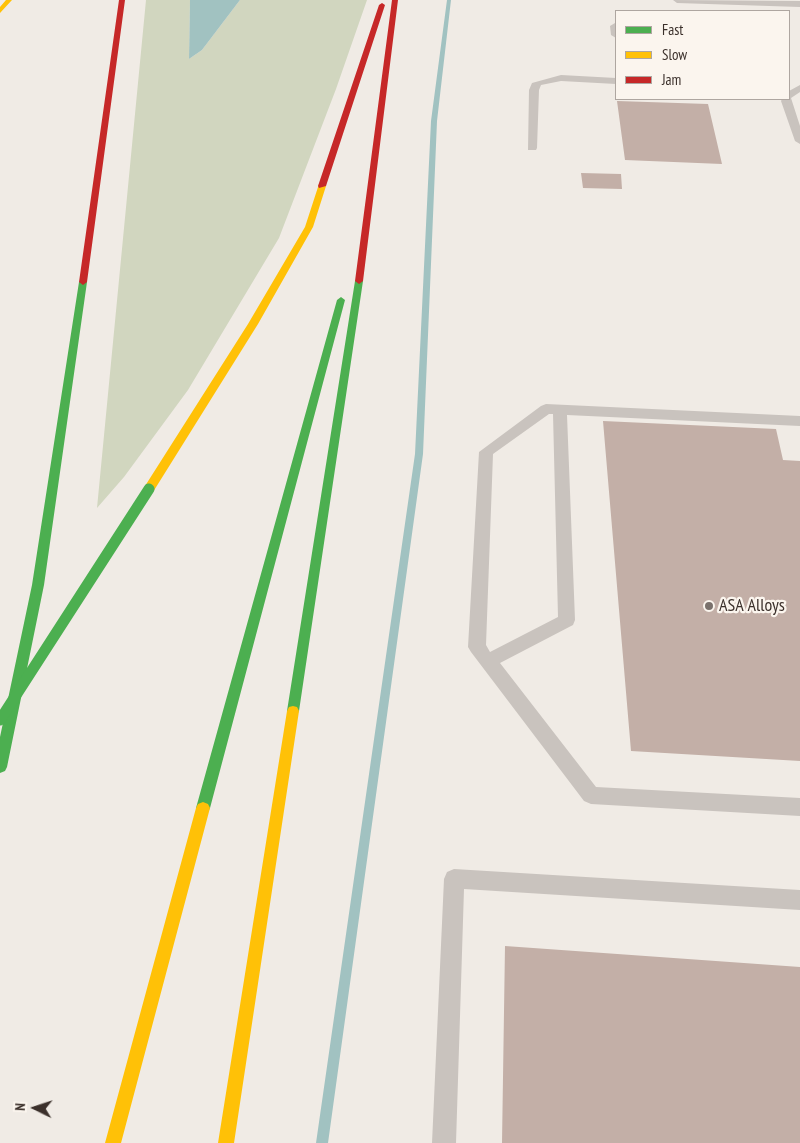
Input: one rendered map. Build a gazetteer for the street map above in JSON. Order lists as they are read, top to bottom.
{
  "places": ["ASA Alloys"],
  "legend": ["Fast", "Slow", "Jam"],
  "north": "left"
}
